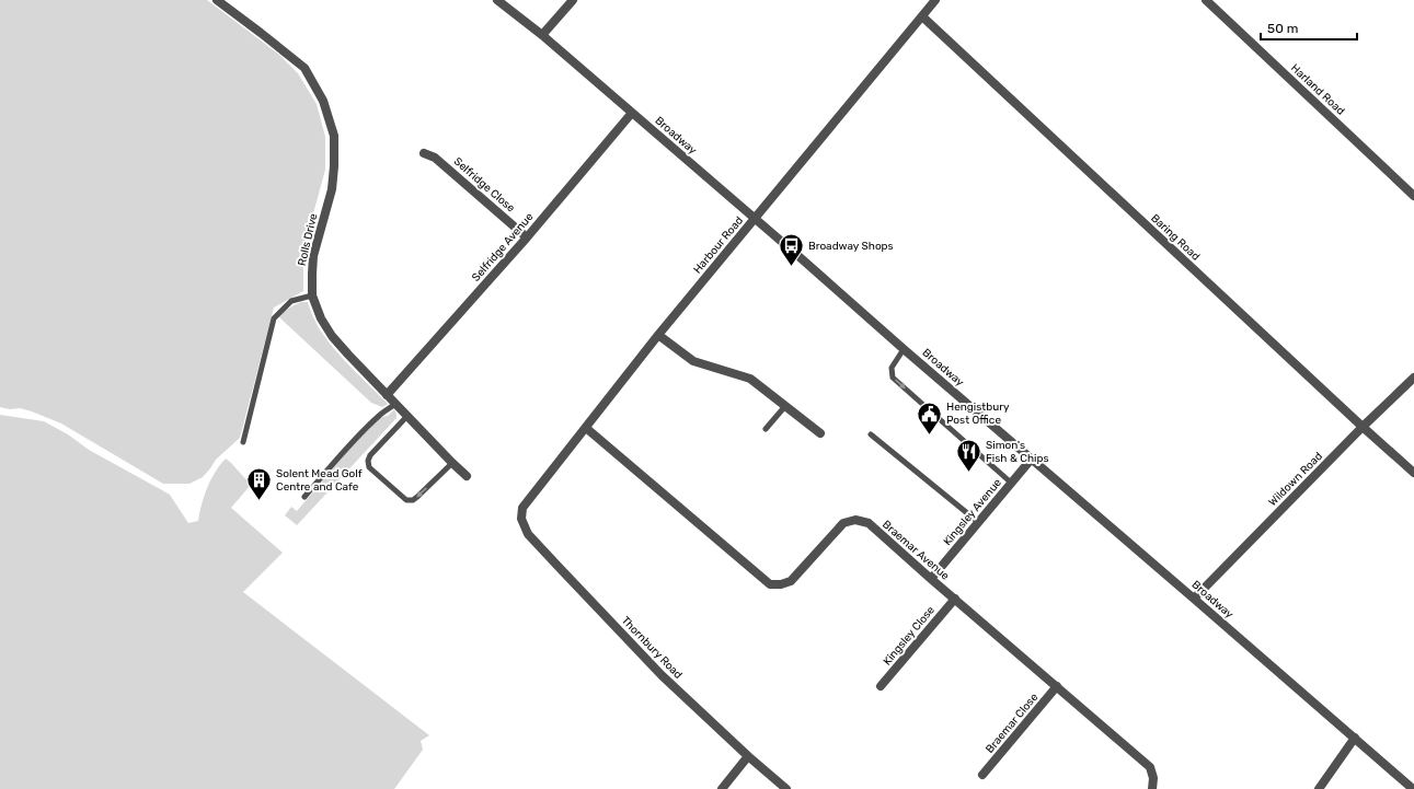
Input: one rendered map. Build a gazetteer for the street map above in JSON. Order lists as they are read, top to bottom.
{
  "streets": {
    "street": [
      "Harland Road",
      "Broadway",
      "Selfridge Close",
      "Baring Road",
      "Rolls Drive",
      "Harbour Road",
      "Selfridge Avenue",
      "Wildown Road",
      "Kingsley Avenue",
      "Braemar Avenue",
      "Kingsley Close",
      "Thornbury Road",
      "Braemar Close"
    ]
  },
  "crossings": [
    ["Broadway", "Harbour Road"],
    ["Broadway", "Selfridge Avenue"],
    ["Broadway", "Wildown Road"],
    ["Broadway", "Kingsley Avenue"],
    ["Selfridge Close", "Selfridge Avenue"],
    ["Baring Road", "Harbour Road"],
    ["Baring Road", "Wildown Road"],
    ["Rolls Drive", "Selfridge Avenue"],
    ["Harbour Road", "Braemar Avenue"],
    ["Harbour Road", "Thornbury Road"],
    ["Kingsley Avenue", "Braemar Avenue"],
    ["Braemar Avenue", "Kingsley Close"],
    ["Braemar Avenue", "Braemar Close"]
  ],
  "places": {
    "bus stop": ["Broadway Shops"],
    "public building": ["Hengistbury Post Office"],
    "restaurant": ["Simon's Fish & Chips"],
    "building": ["Solent Mead Golf Centre and Cafe"]
  },
  "scale_bar": "50 m"
}
